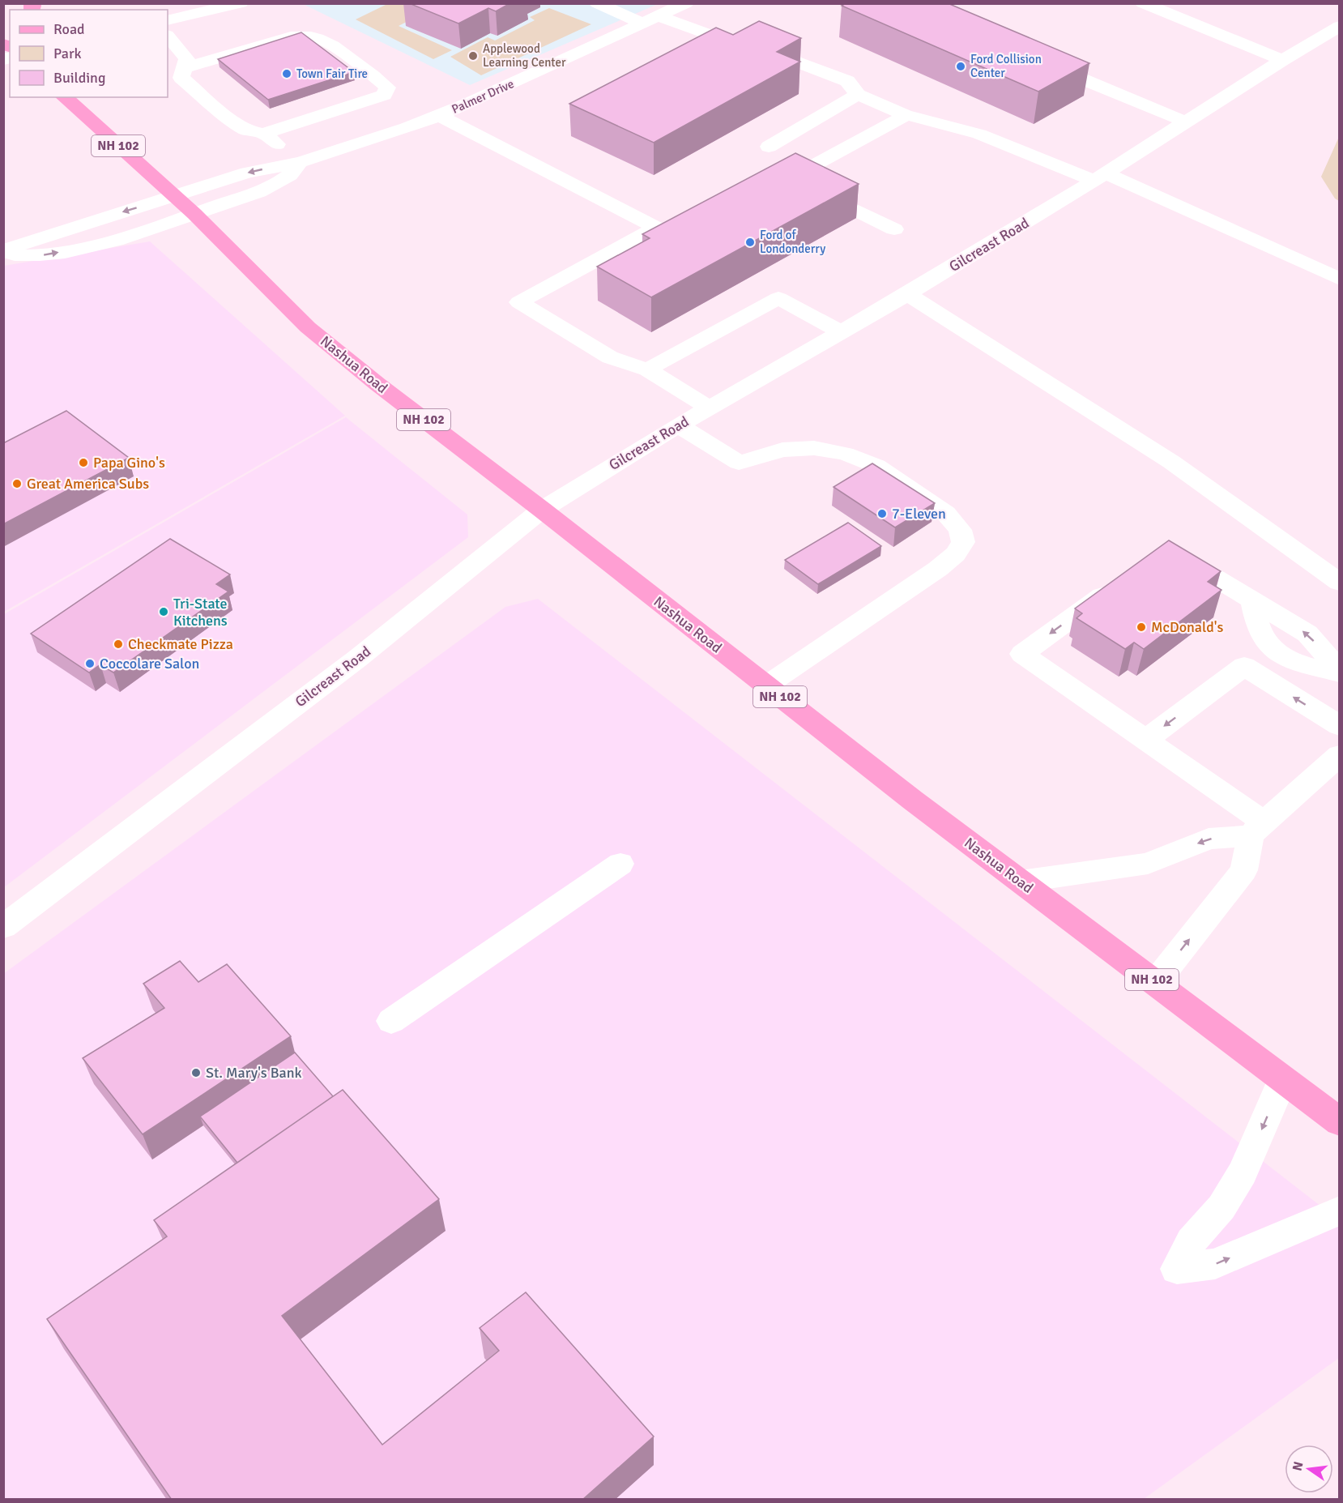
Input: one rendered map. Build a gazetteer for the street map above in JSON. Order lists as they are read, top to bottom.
{
  "streets": {
    "main road": ["NH 102", "Nashua Road"],
    "street": ["Palmer Drive", "Gilcreast Road"]
  },
  "crossings": [
    ["Palmer Drive", "Nashua Road"],
    ["Gilcreast Road", "Nashua Road"]
  ],
  "places": [
    "Applewood Learning Center",
    "Ford Collision Center",
    "Town Fair Tire",
    "Ford of Londonderry",
    "Papa Gino's",
    "Great America Subs",
    "7-Eleven",
    "Tri-State Kitchens",
    "McDonald's",
    "Checkmate Pizza",
    "Coccolare Salon",
    "St. Mary's Bank"
  ],
  "legend": ["Road", "Park", "Building"],
  "north": "left"
}
